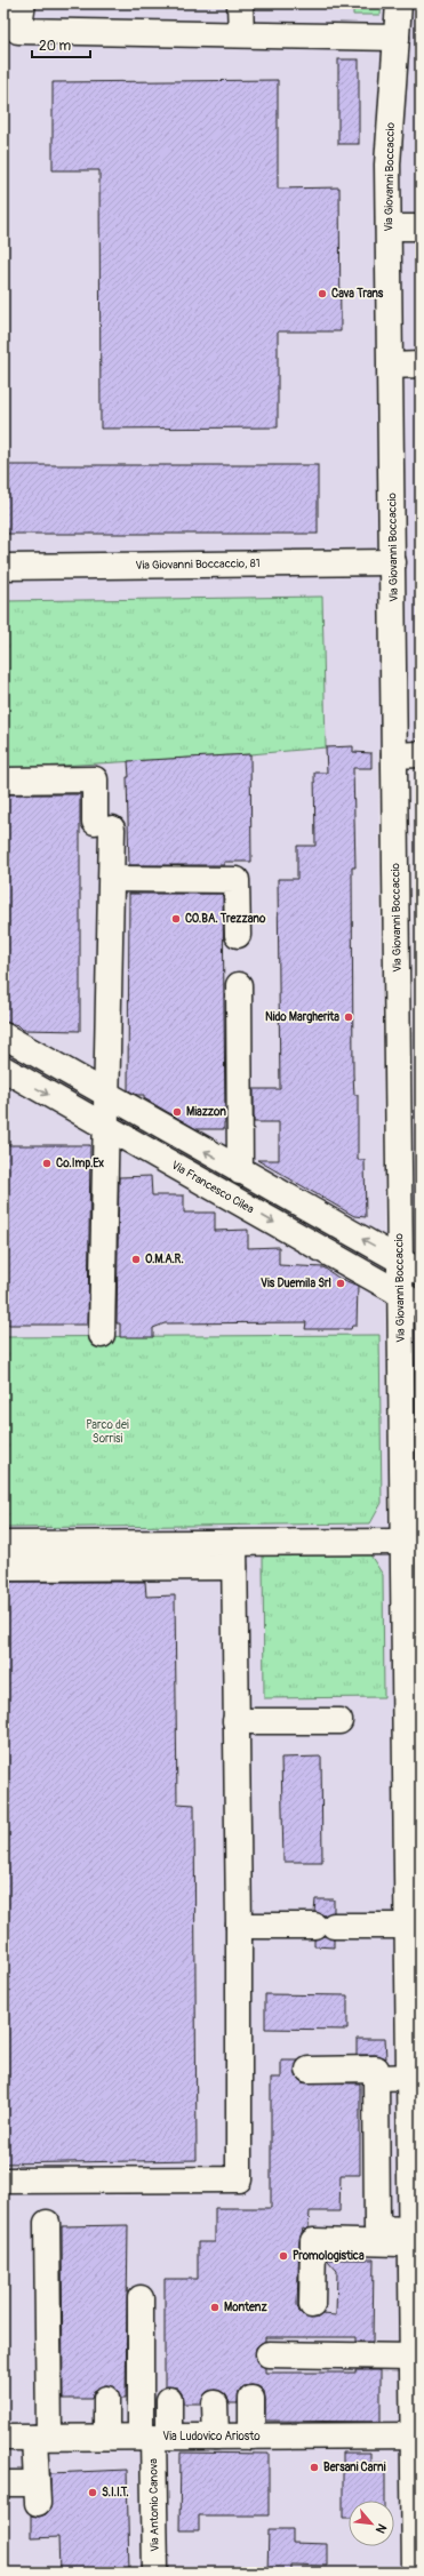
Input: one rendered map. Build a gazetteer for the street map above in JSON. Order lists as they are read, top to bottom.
{
  "streets": {
    "street": [
      "Via Giovanni Boccaccio",
      "Via Giovanni Boccaccio, 81",
      "Via Francesco Cilea",
      "Via Ludovico Ariosto",
      "Via Antonio Canova"
    ]
  },
  "crossings": [
    ["Via Giovanni Boccaccio", "Via Giovanni Boccaccio, 81"],
    ["Via Giovanni Boccaccio", "Via Francesco Cilea"],
    ["Via Giovanni Boccaccio", "Via Ludovico Ariosto"],
    ["Via Ludovico Ariosto", "Via Antonio Canova"]
  ],
  "parks": ["Parco dei Sorrisi"],
  "places": [
    "Cava Trans",
    "CO.BA. Trezzano",
    "Nido Margherita",
    "Miazzon",
    "Co.Imp.Ex",
    "O.M.A.R.",
    "Vis Duemila Srl",
    "Promologistica",
    "Montenz",
    "Bersani Carni",
    "S.I.I.T."
  ],
  "scale_bar": "20 m",
  "north": "bottom right"
}
